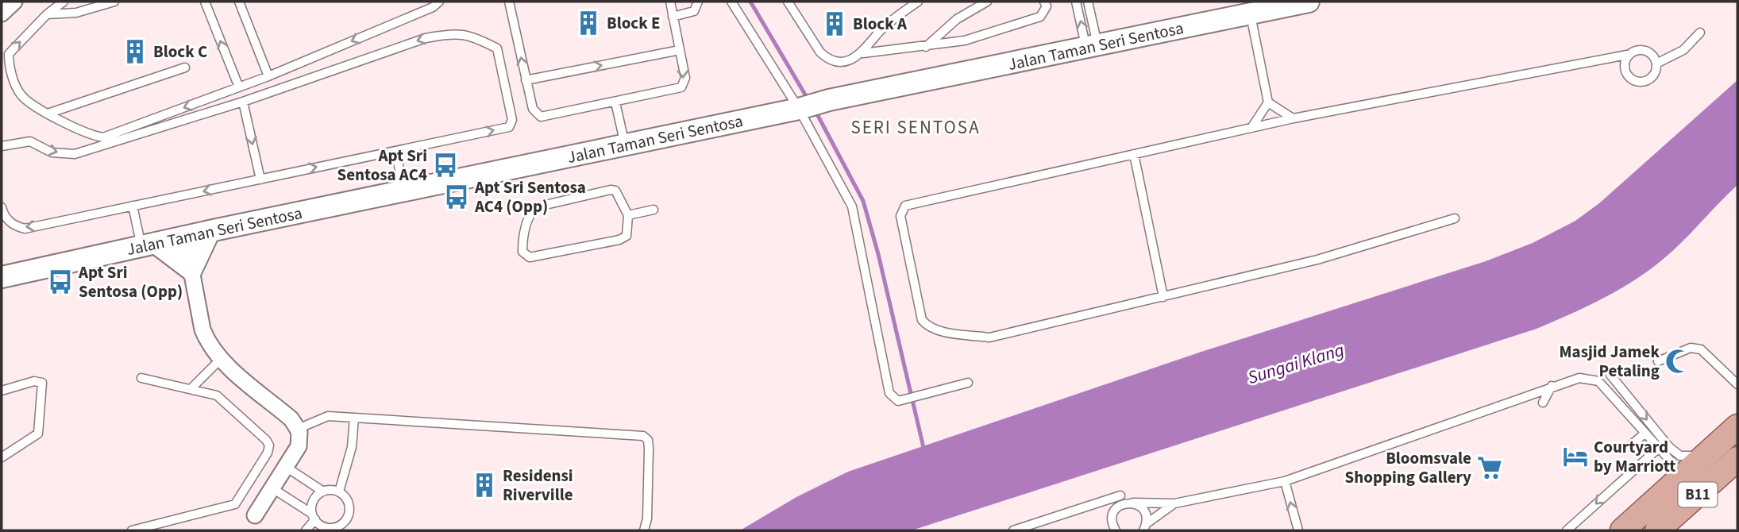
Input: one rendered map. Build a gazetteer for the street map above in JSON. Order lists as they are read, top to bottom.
{
  "streets": {
    "main road": ["Jalan Taman Seri Sentosa", "B11"]
  },
  "districts": ["SERI SENTOSA"],
  "water": ["Sungai Klang"],
  "places": {
    "building": [
      "Block E",
      "Block A",
      "Block C",
      "Residensi Riverville"
    ],
    "bus stop": ["Apt Sri Sentosa AC4", "Apt Sri Sentosa AC4 (Opp)", "Apt Sri Sentosa (Opp)"],
    "mosque": ["Masjid Jamek Petaling"],
    "hotel": ["Courtyard by Marriott"],
    "supermarket": ["Bloomsvale Shopping Gallery"]
  }
}
